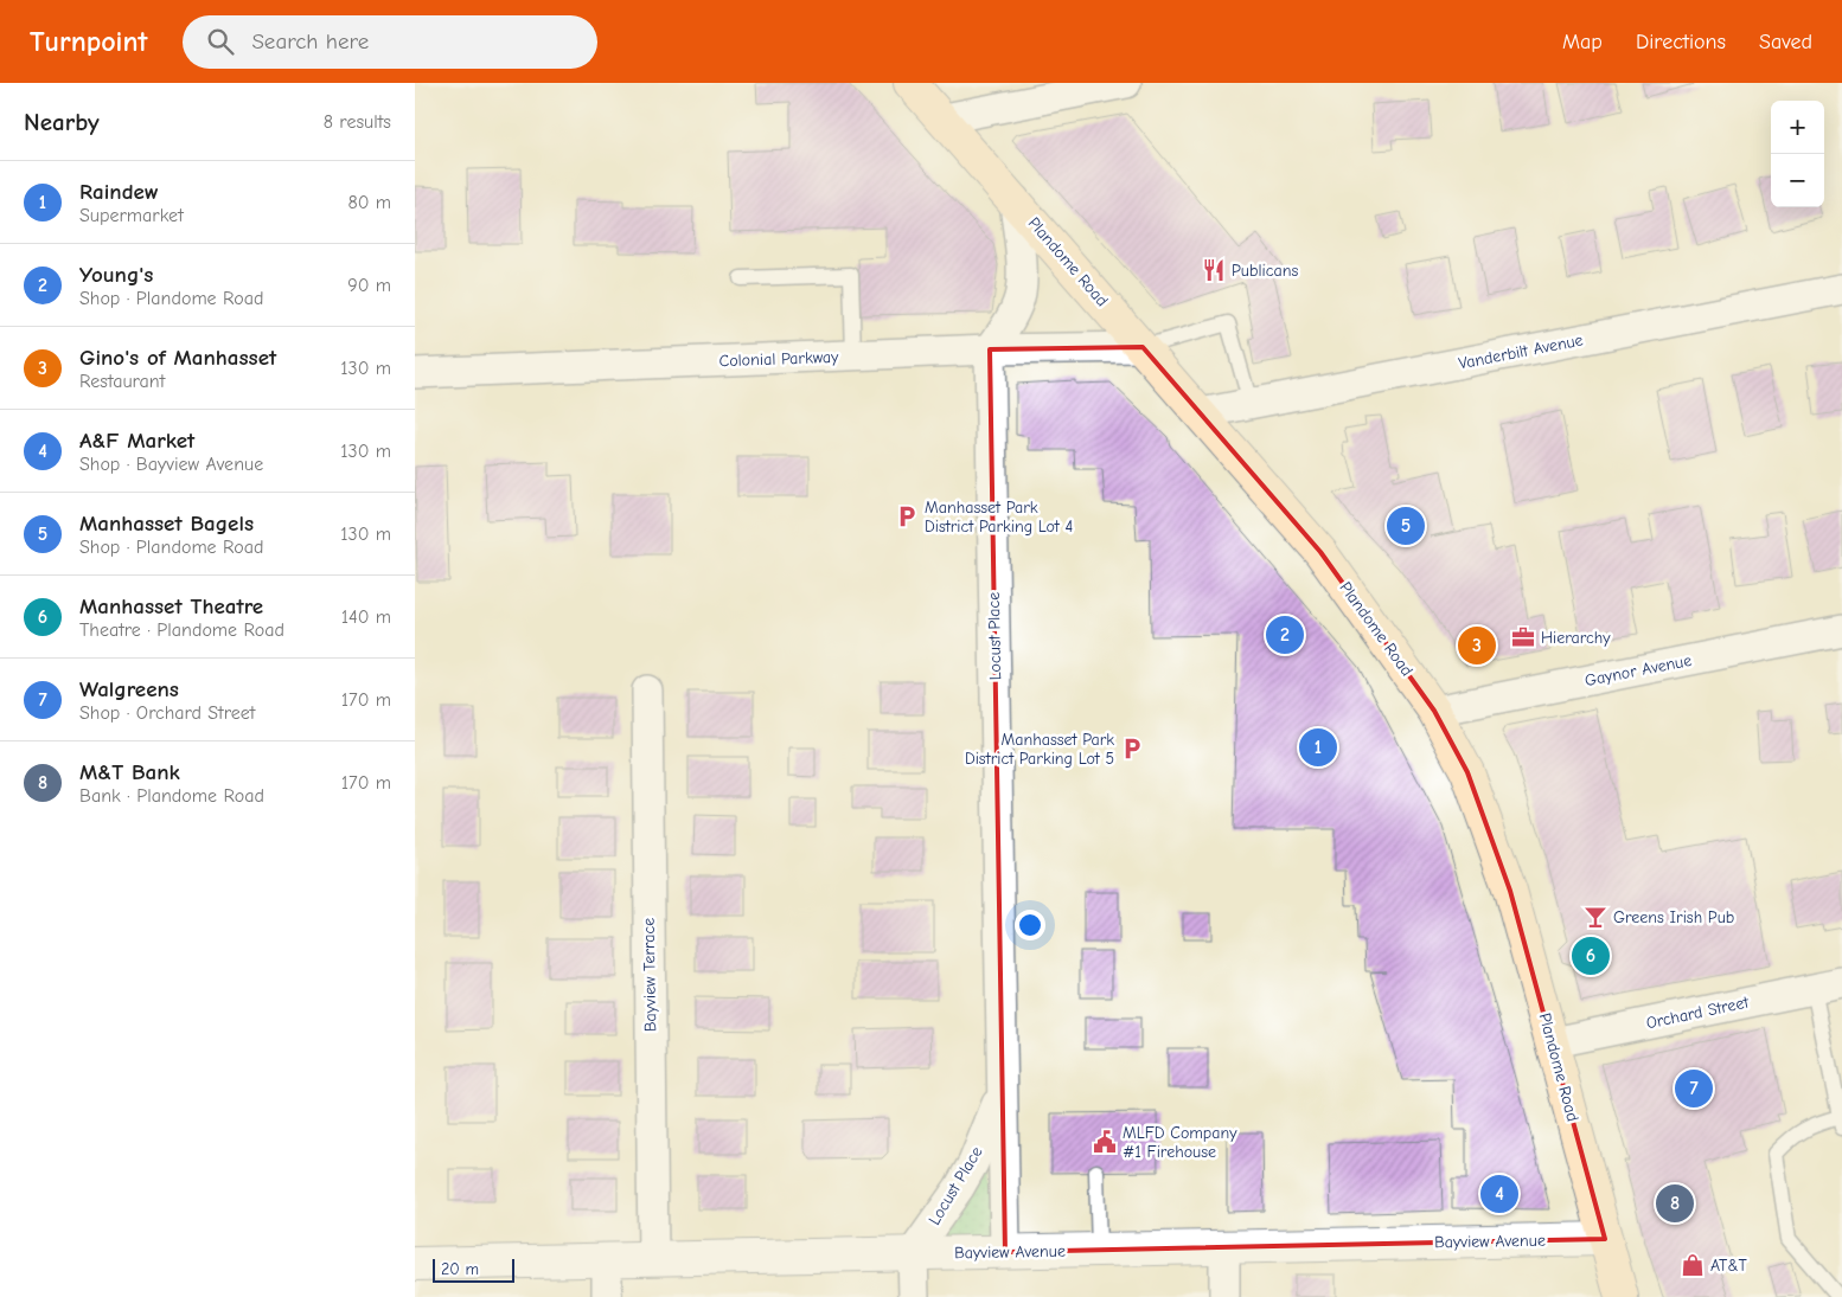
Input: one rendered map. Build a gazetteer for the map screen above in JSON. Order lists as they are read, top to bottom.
{
  "streets": {
    "main road": ["Plandome Road"],
    "street": [
      "Vanderbilt Avenue",
      "Colonial Parkway",
      "Locust Place",
      "Gaynor Avenue",
      "Bayview Terrace",
      "Orchard Street",
      "Bayview Avenue"
    ]
  },
  "crossings": [
    ["Plandome Road", "Vanderbilt Avenue"],
    ["Plandome Road", "Colonial Parkway"],
    ["Plandome Road", "Gaynor Avenue"],
    ["Plandome Road", "Orchard Street"],
    ["Plandome Road", "Bayview Avenue"],
    ["Colonial Parkway", "Locust Place"],
    ["Locust Place", "Bayview Avenue"],
    ["Bayview Terrace", "Bayview Avenue"]
  ],
  "places": {
    "restaurant": ["Publicans"],
    "parking": ["Manhasset Park District Parking Lot 4", "Manhasset Park District Parking Lot 5"],
    "office": ["Hierarchy"],
    "bar": ["Greens Irish Pub"],
    "public building": ["MLFD Company #1 Firehouse"],
    "shop": ["AT&T"]
  },
  "scale_bar": "20 m",
  "page": {
    "header": "Turnpoint",
    "search": "Search here",
    "nav": ["Map", "Directions", "Saved"],
    "heading": ["Nearby", "8 results"],
    "map_buttons": ["+", "−"],
    "list": [
      {
        "mark": "1",
        "name": "Raindew",
        "note": "Supermarket",
        "value": "80 m"
      },
      {
        "mark": "2",
        "name": "Young's",
        "note": "Shop · Plandome Road",
        "value": "90 m"
      },
      {
        "mark": "3",
        "name": "Gino's of Manhasset",
        "note": "Restaurant",
        "value": "130 m"
      },
      {
        "mark": "4",
        "name": "A&F Market",
        "note": "Shop · Bayview Avenue",
        "value": "130 m"
      },
      {
        "mark": "5",
        "name": "Manhasset Bagels",
        "note": "Shop · Plandome Road",
        "value": "130 m"
      },
      {
        "mark": "6",
        "name": "Manhasset Theatre",
        "note": "Theatre · Plandome Road",
        "value": "140 m"
      },
      {
        "mark": "7",
        "name": "Walgreens",
        "note": "Shop · Orchard Street",
        "value": "170 m"
      },
      {
        "mark": "8",
        "name": "M&T Bank",
        "note": "Bank · Plandome Road",
        "value": "170 m"
      }
    ],
    "pins": [
      "5",
      "2",
      "3",
      "1",
      "6",
      "7",
      "4",
      "8"
    ],
    "scale": "20 m"
  }
}
